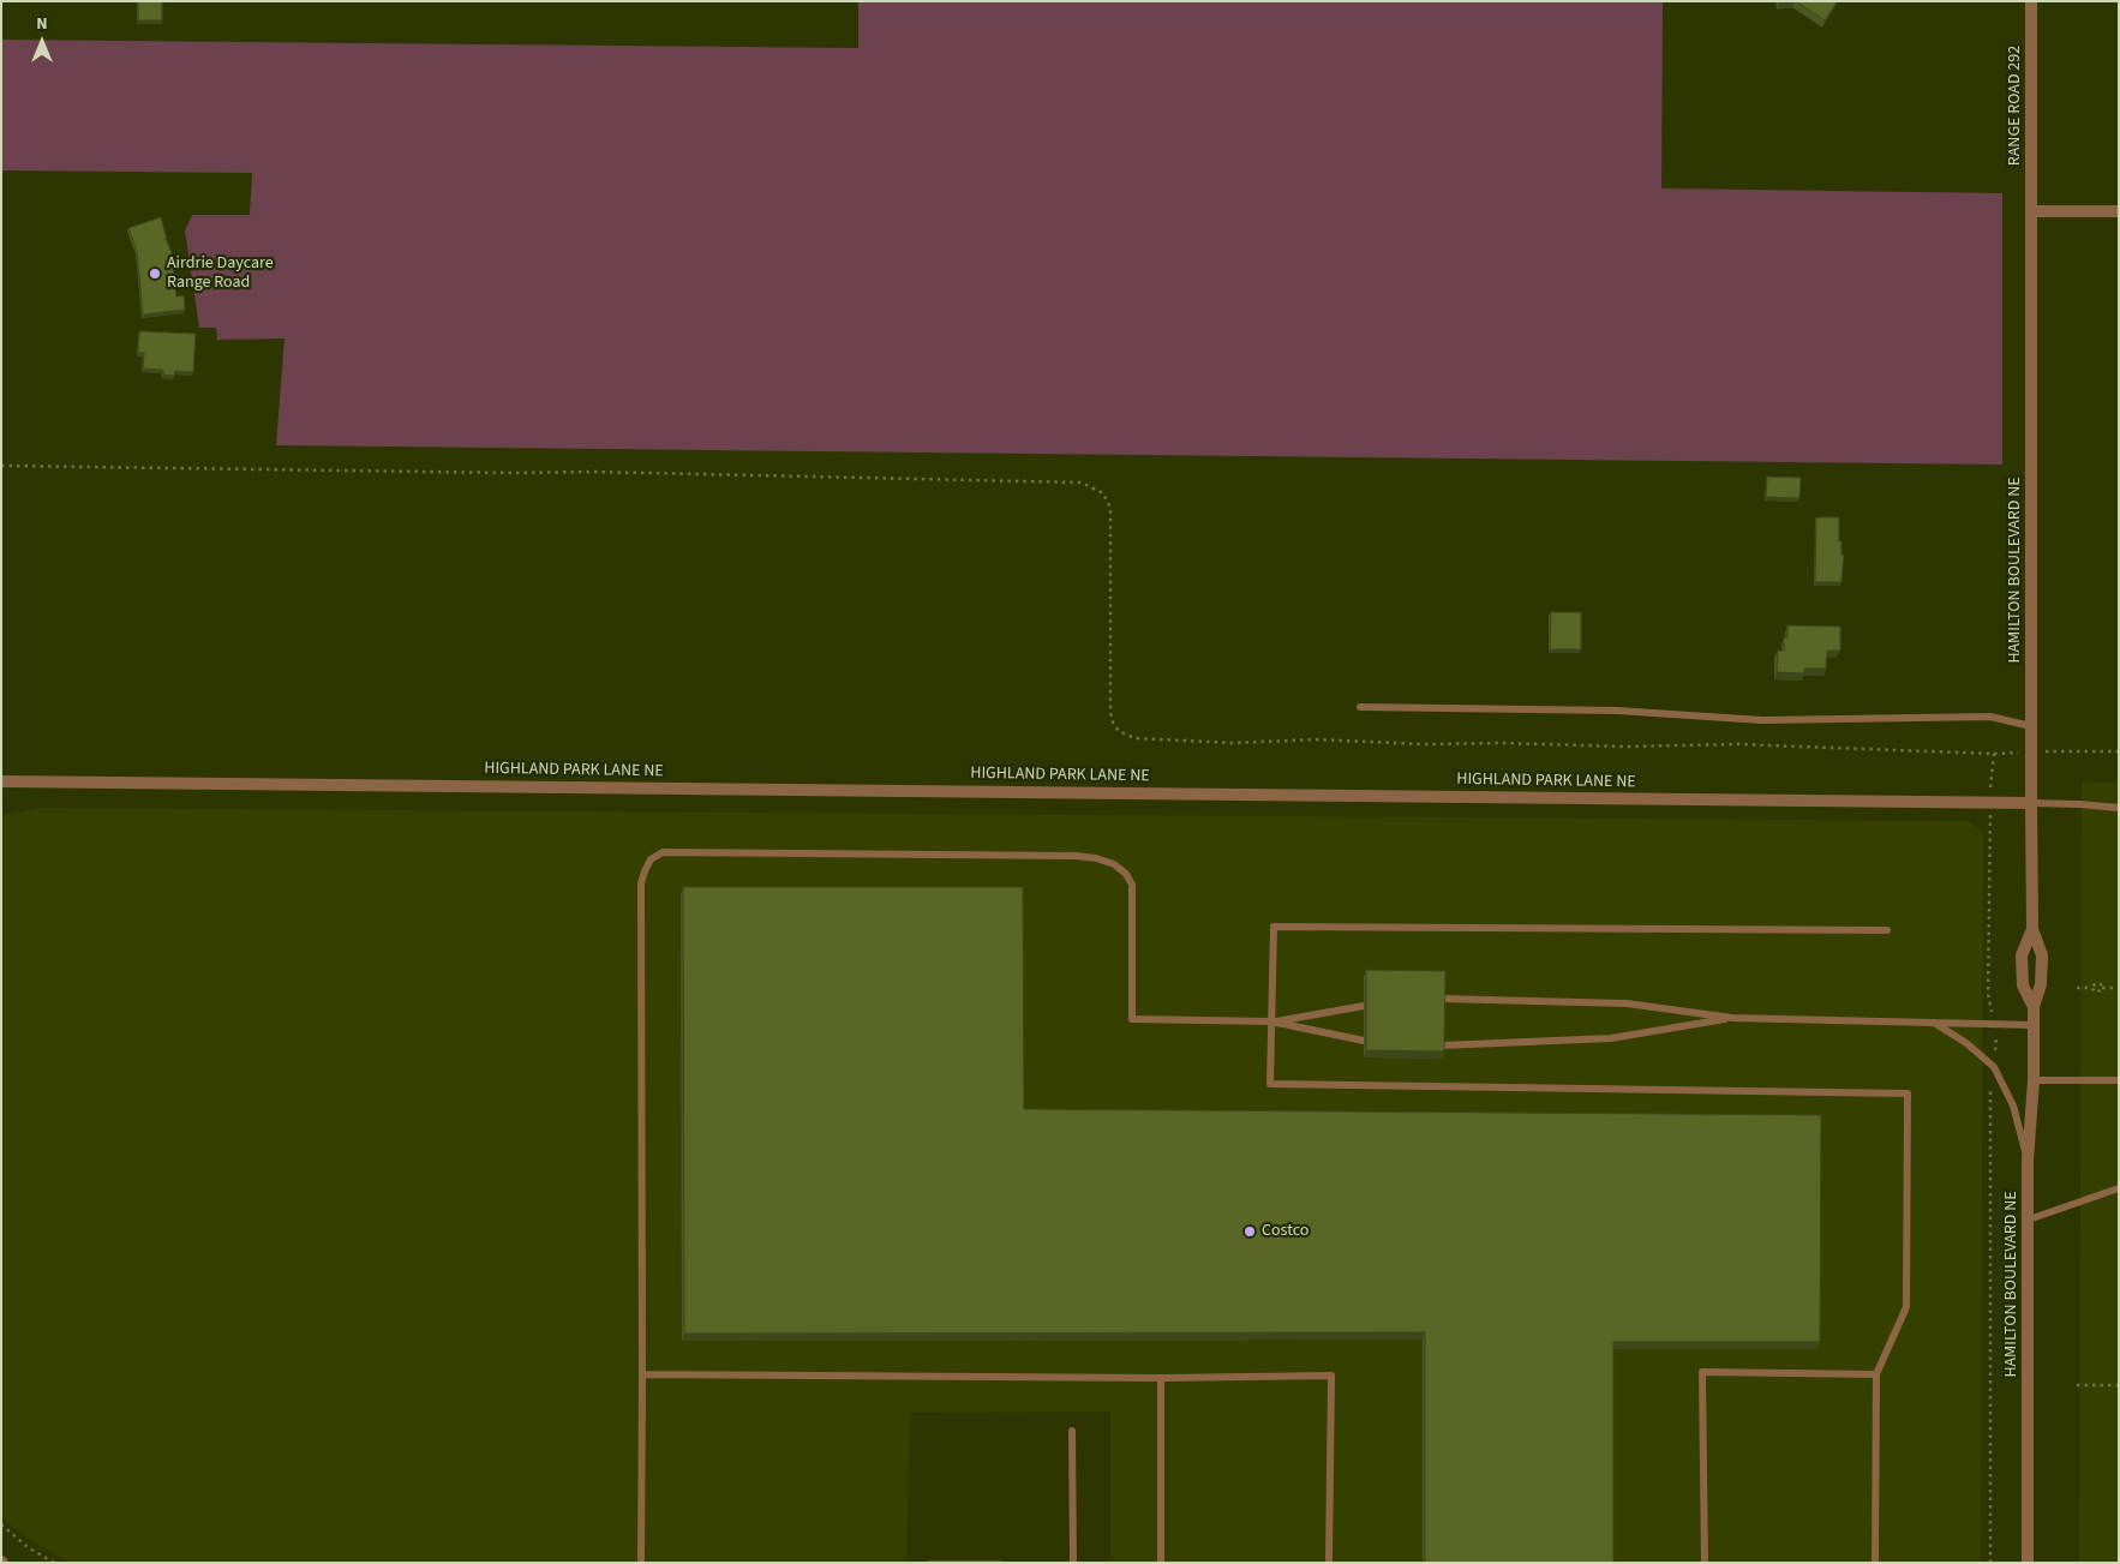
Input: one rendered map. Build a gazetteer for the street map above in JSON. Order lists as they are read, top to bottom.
{
  "streets": {
    "street": ["RANGE ROAD 292", "HAMILTON BOULEVARD NE", "HIGHLAND PARK LANE NE"]
  },
  "crossings": [
    ["RANGE ROAD 292", "HAMILTON BOULEVARD NE"],
    ["HAMILTON BOULEVARD NE", "HIGHLAND PARK LANE NE"]
  ],
  "places": ["Airdrie Daycare Range Road", "Costco"],
  "north": "top"
}
